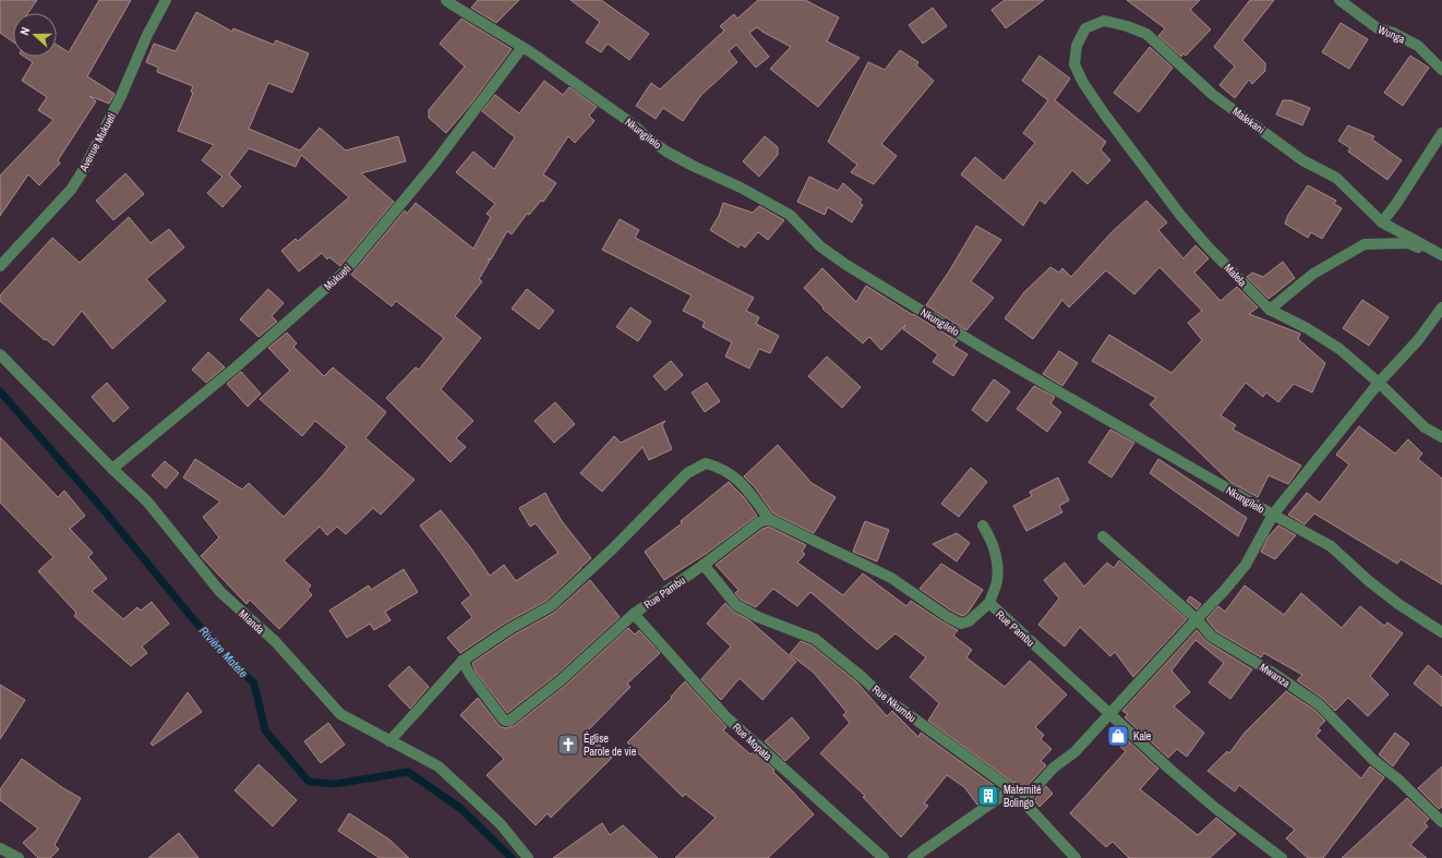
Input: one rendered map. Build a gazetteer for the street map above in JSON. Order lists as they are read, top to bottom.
{
  "streets": {
    "street": [
      "Wunga",
      "Malekani",
      "Nkungilelo",
      "Avenue Mukueti",
      "Malela",
      "Mukueti",
      "Rue Pambu",
      "Mianda",
      "Mwanza",
      "Rue Nkumbu",
      "Rue Mopata"
    ]
  },
  "crossings": [
    ["Malekani", "Malela"],
    ["Nkungilelo", "Mukueti"],
    ["Mukueti", "Mianda"],
    ["Rue Pambu", "Rue Nkumbu"],
    ["Rue Pambu", "Rue Mopata"]
  ],
  "water": ["Rivière Matete"],
  "places": {
    "shop": ["Kale"],
    "church": ["Église Parole de vie"],
    "building": ["Maternité Bolingo"]
  },
  "north": "left"
}
